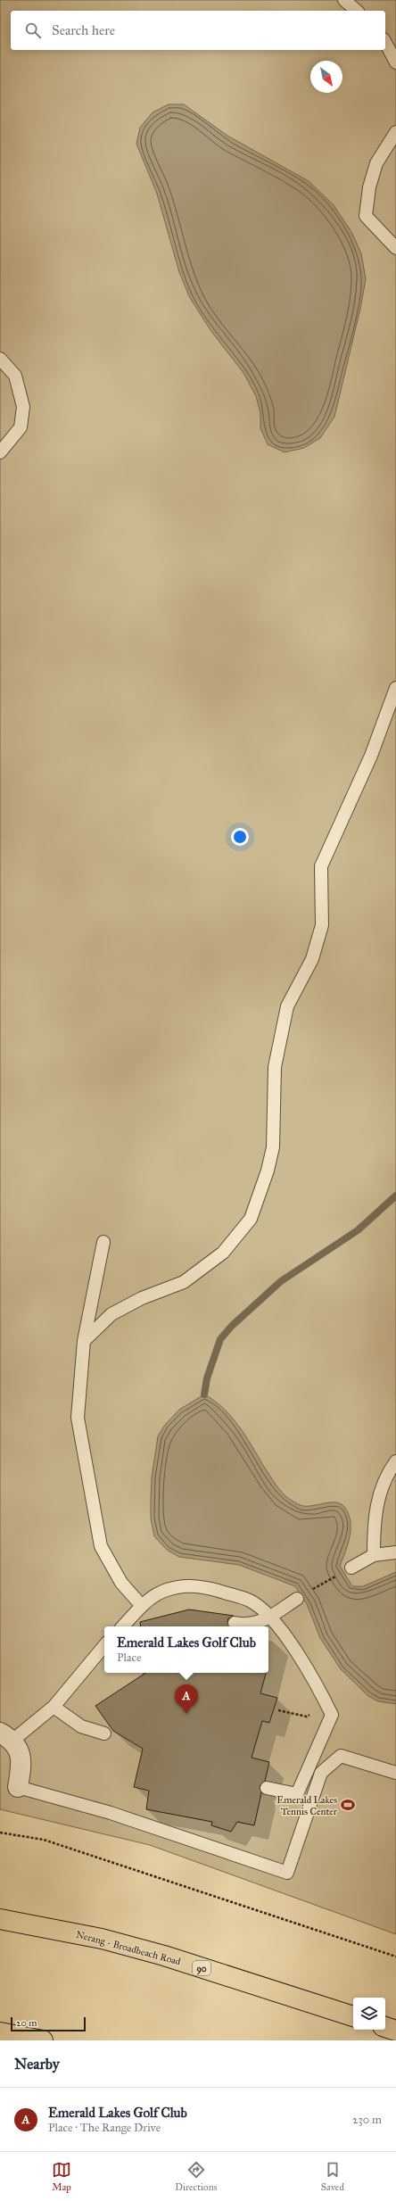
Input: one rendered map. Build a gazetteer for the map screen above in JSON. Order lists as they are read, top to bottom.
{
  "streets": {
    "main road": ["Nerang - Broadbeach Road", "90"]
  },
  "places": {
    "sports": ["Emerald Lakes Tennis Center"]
  },
  "scale_bar": "20 m",
  "north": "bottom right",
  "page": {
    "search": "Search here",
    "popup": ["Emerald Lakes Golf Club", "Place"],
    "pins": "A",
    "scale": "20 m",
    "heading": "Nearby",
    "list": [
      {
        "mark": "A",
        "name": "Emerald Lakes Golf Club",
        "note": "Place · The Range Drive",
        "value": "230 m"
      }
    ],
    "nav": ["Map", "Directions", "Saved"]
  }
}
